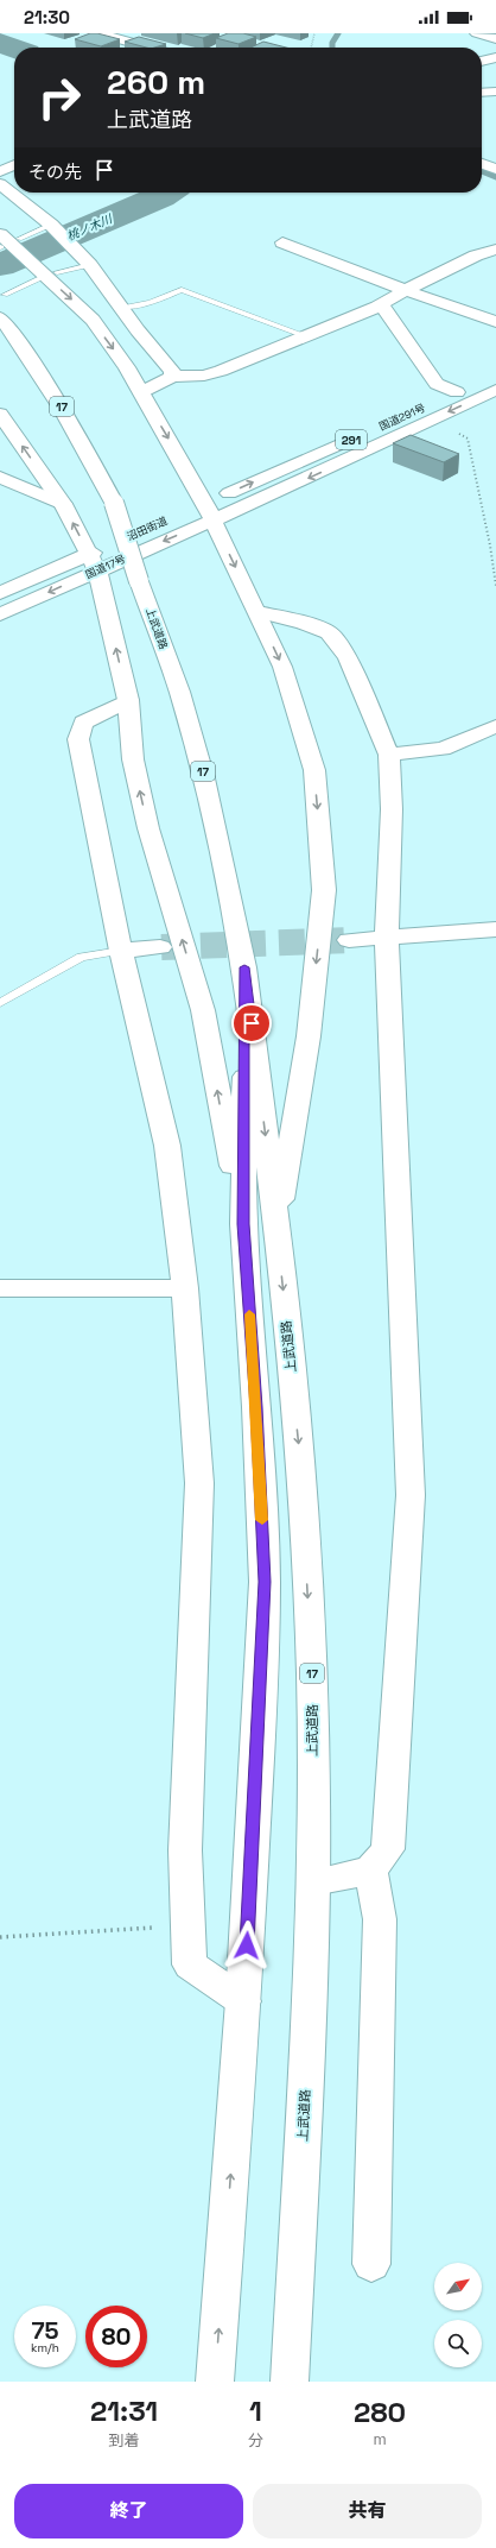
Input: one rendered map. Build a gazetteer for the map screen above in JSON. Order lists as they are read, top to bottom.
{
  "streets": {
    "main road": [
      "17",
      "国道291号",
      "291",
      "沼田街道",
      "国道17号",
      "上武道路"
    ]
  },
  "crossings": [
    ["国道291号", "国道17号"],
    ["沼田街道", "国道17号"]
  ],
  "water": ["桃ノ木川"],
  "north": "top right",
  "page": {
    "status": "21:30",
    "turn": ["260 m", "上武道路"],
    "then": "その先",
    "speed": "75 km/h",
    "limit": "80",
    "eta": [
      "21:31",
      "到着",
      "1",
      "分",
      "280",
      "m"
    ],
    "buttons": ["終了", "共有"]
  }
}
